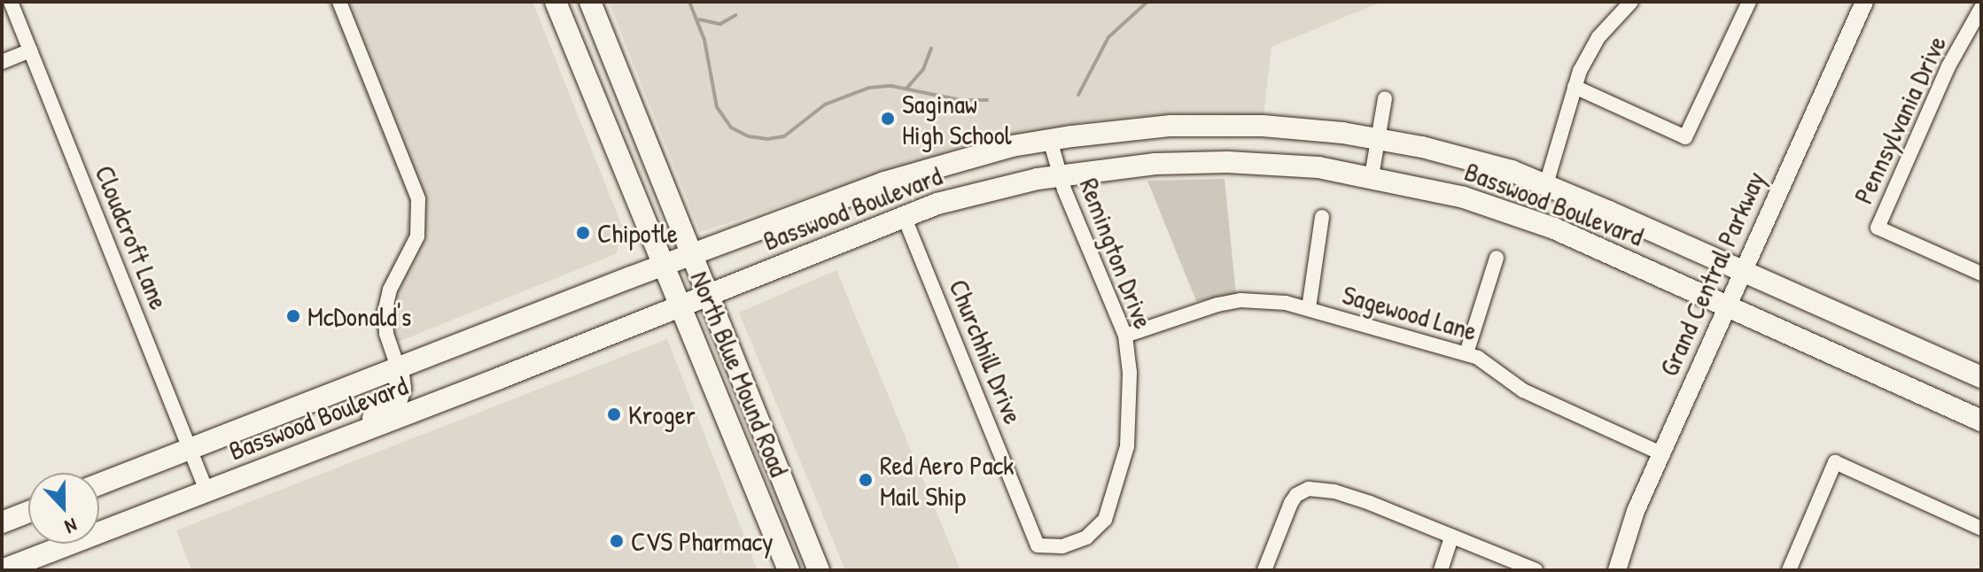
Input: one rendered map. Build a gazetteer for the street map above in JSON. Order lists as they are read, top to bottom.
{
  "streets": {
    "main road": ["Basswood Boulevard", "North Blue Mound Road"],
    "street": [
      "Pennsylvania Drive",
      "Cloudcroft Lane",
      "Remington Drive",
      "Grand Central Parkway",
      "Sagewood Lane",
      "Churchhill Drive"
    ]
  },
  "crossings": [
    ["Basswood Boulevard", "Cloudcroft Lane"],
    ["Basswood Boulevard", "Remington Drive"],
    ["Basswood Boulevard", "Grand Central Parkway"],
    ["Basswood Boulevard", "Churchhill Drive"],
    ["Basswood Boulevard", "North Blue Mound Road"],
    ["Remington Drive", "Sagewood Lane"],
    ["Remington Drive", "Churchhill Drive"],
    ["Grand Central Parkway", "Sagewood Lane"]
  ],
  "places": [
    "Saginaw High School",
    "Chipotle",
    "McDonald's",
    "Kroger",
    "Red Aero Pack Mail Ship",
    "CVS Pharmacy"
  ],
  "north": "bottom"
}
